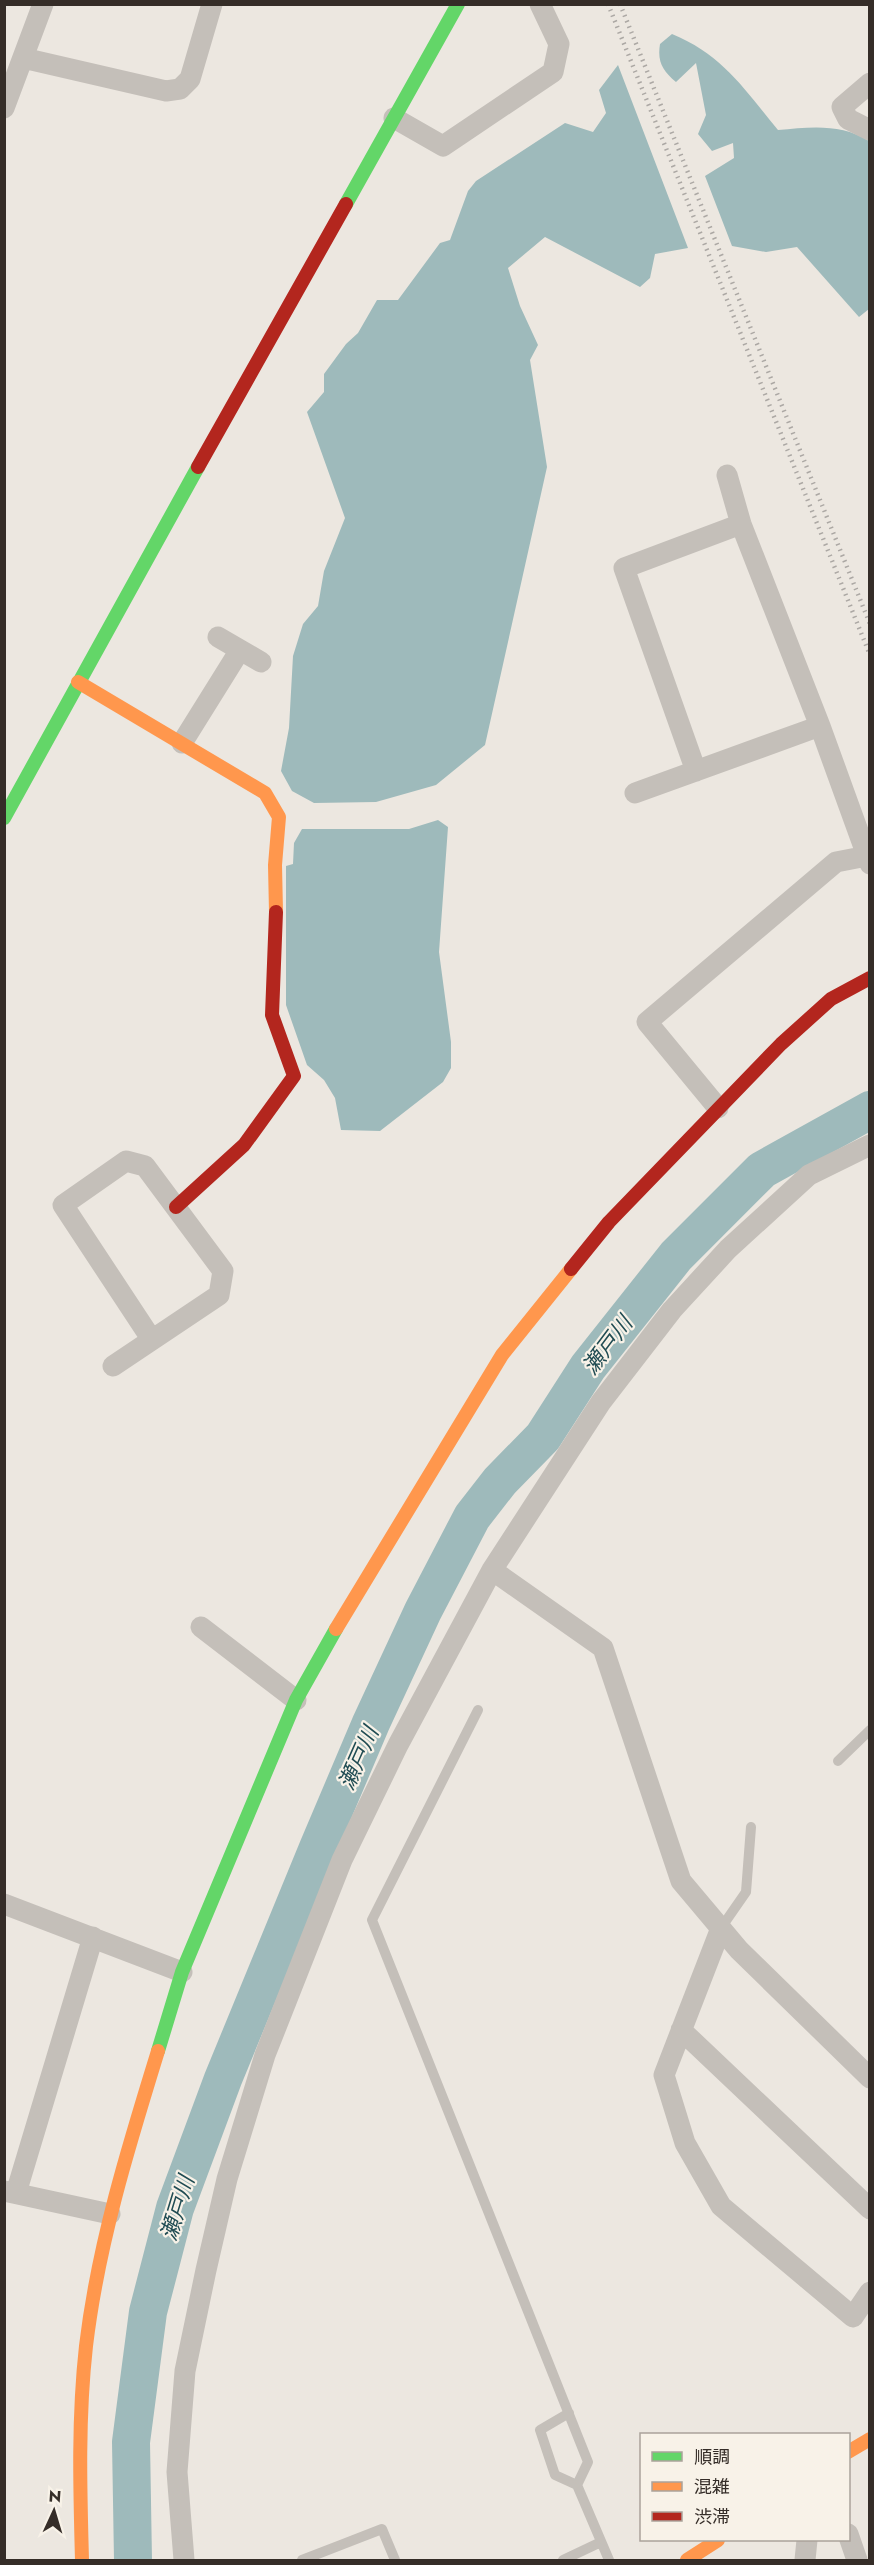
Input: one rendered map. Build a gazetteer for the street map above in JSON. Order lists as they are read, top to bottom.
{
  "water": ["瀬戸川"],
  "legend": ["順調", "混雑", "渋滞"],
  "north": "top"
}
